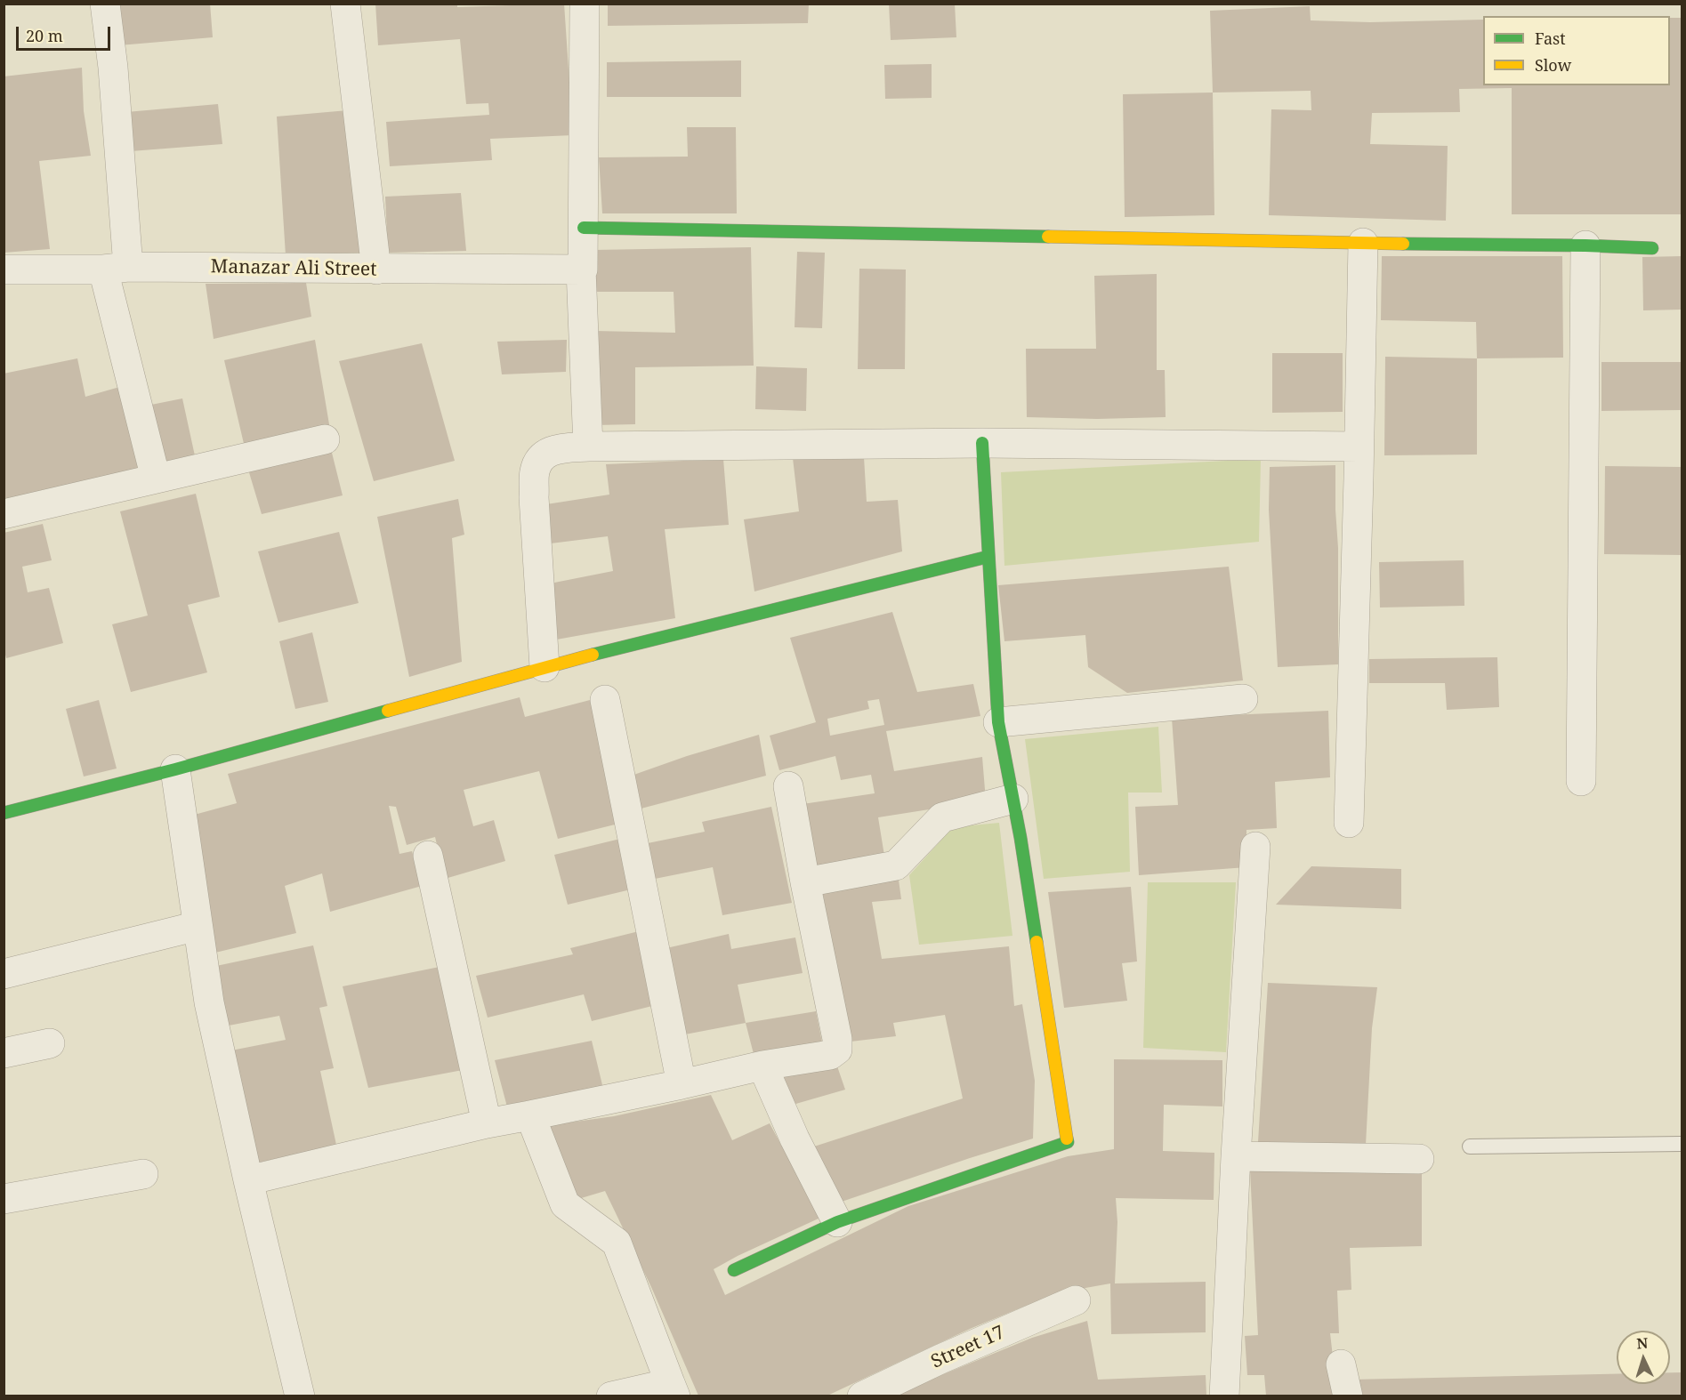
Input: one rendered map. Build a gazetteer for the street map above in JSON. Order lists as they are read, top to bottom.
{
  "streets": {
    "street": ["Manazar Ali Street", "Street 17"]
  },
  "legend": ["Fast", "Slow"],
  "scale_bar": "20 m",
  "north": "top"
}
